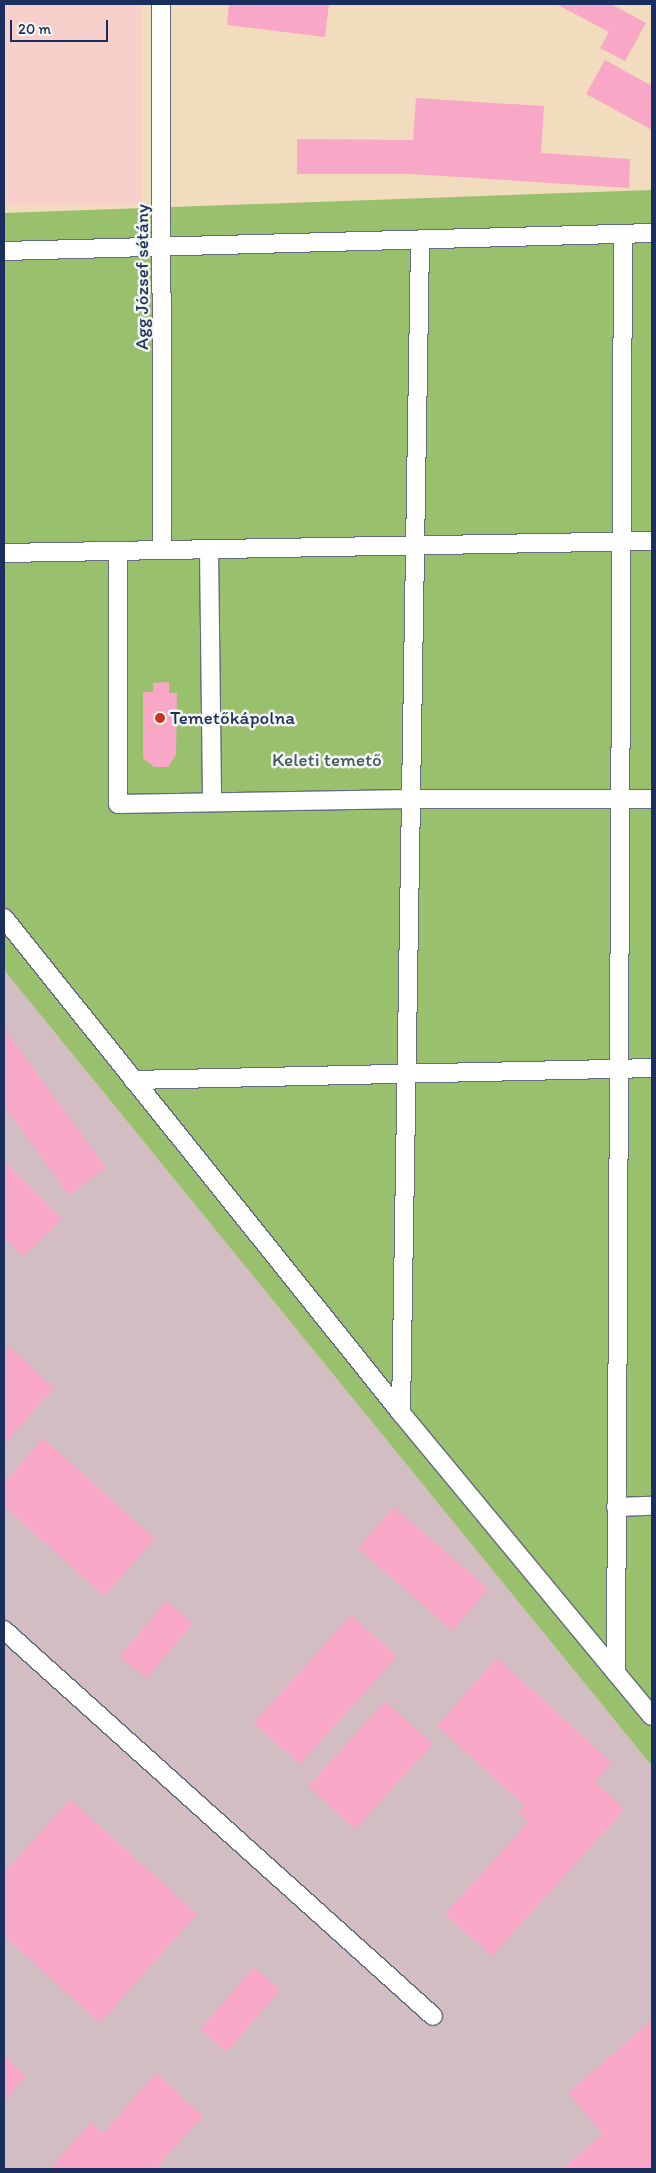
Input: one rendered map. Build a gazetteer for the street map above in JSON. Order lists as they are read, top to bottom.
{
  "streets": {
    "lane": ["Agg József sétány"]
  },
  "parks": ["Keleti temető"],
  "places": ["Temetőkápolna"],
  "scale_bar": "20 m"
}
